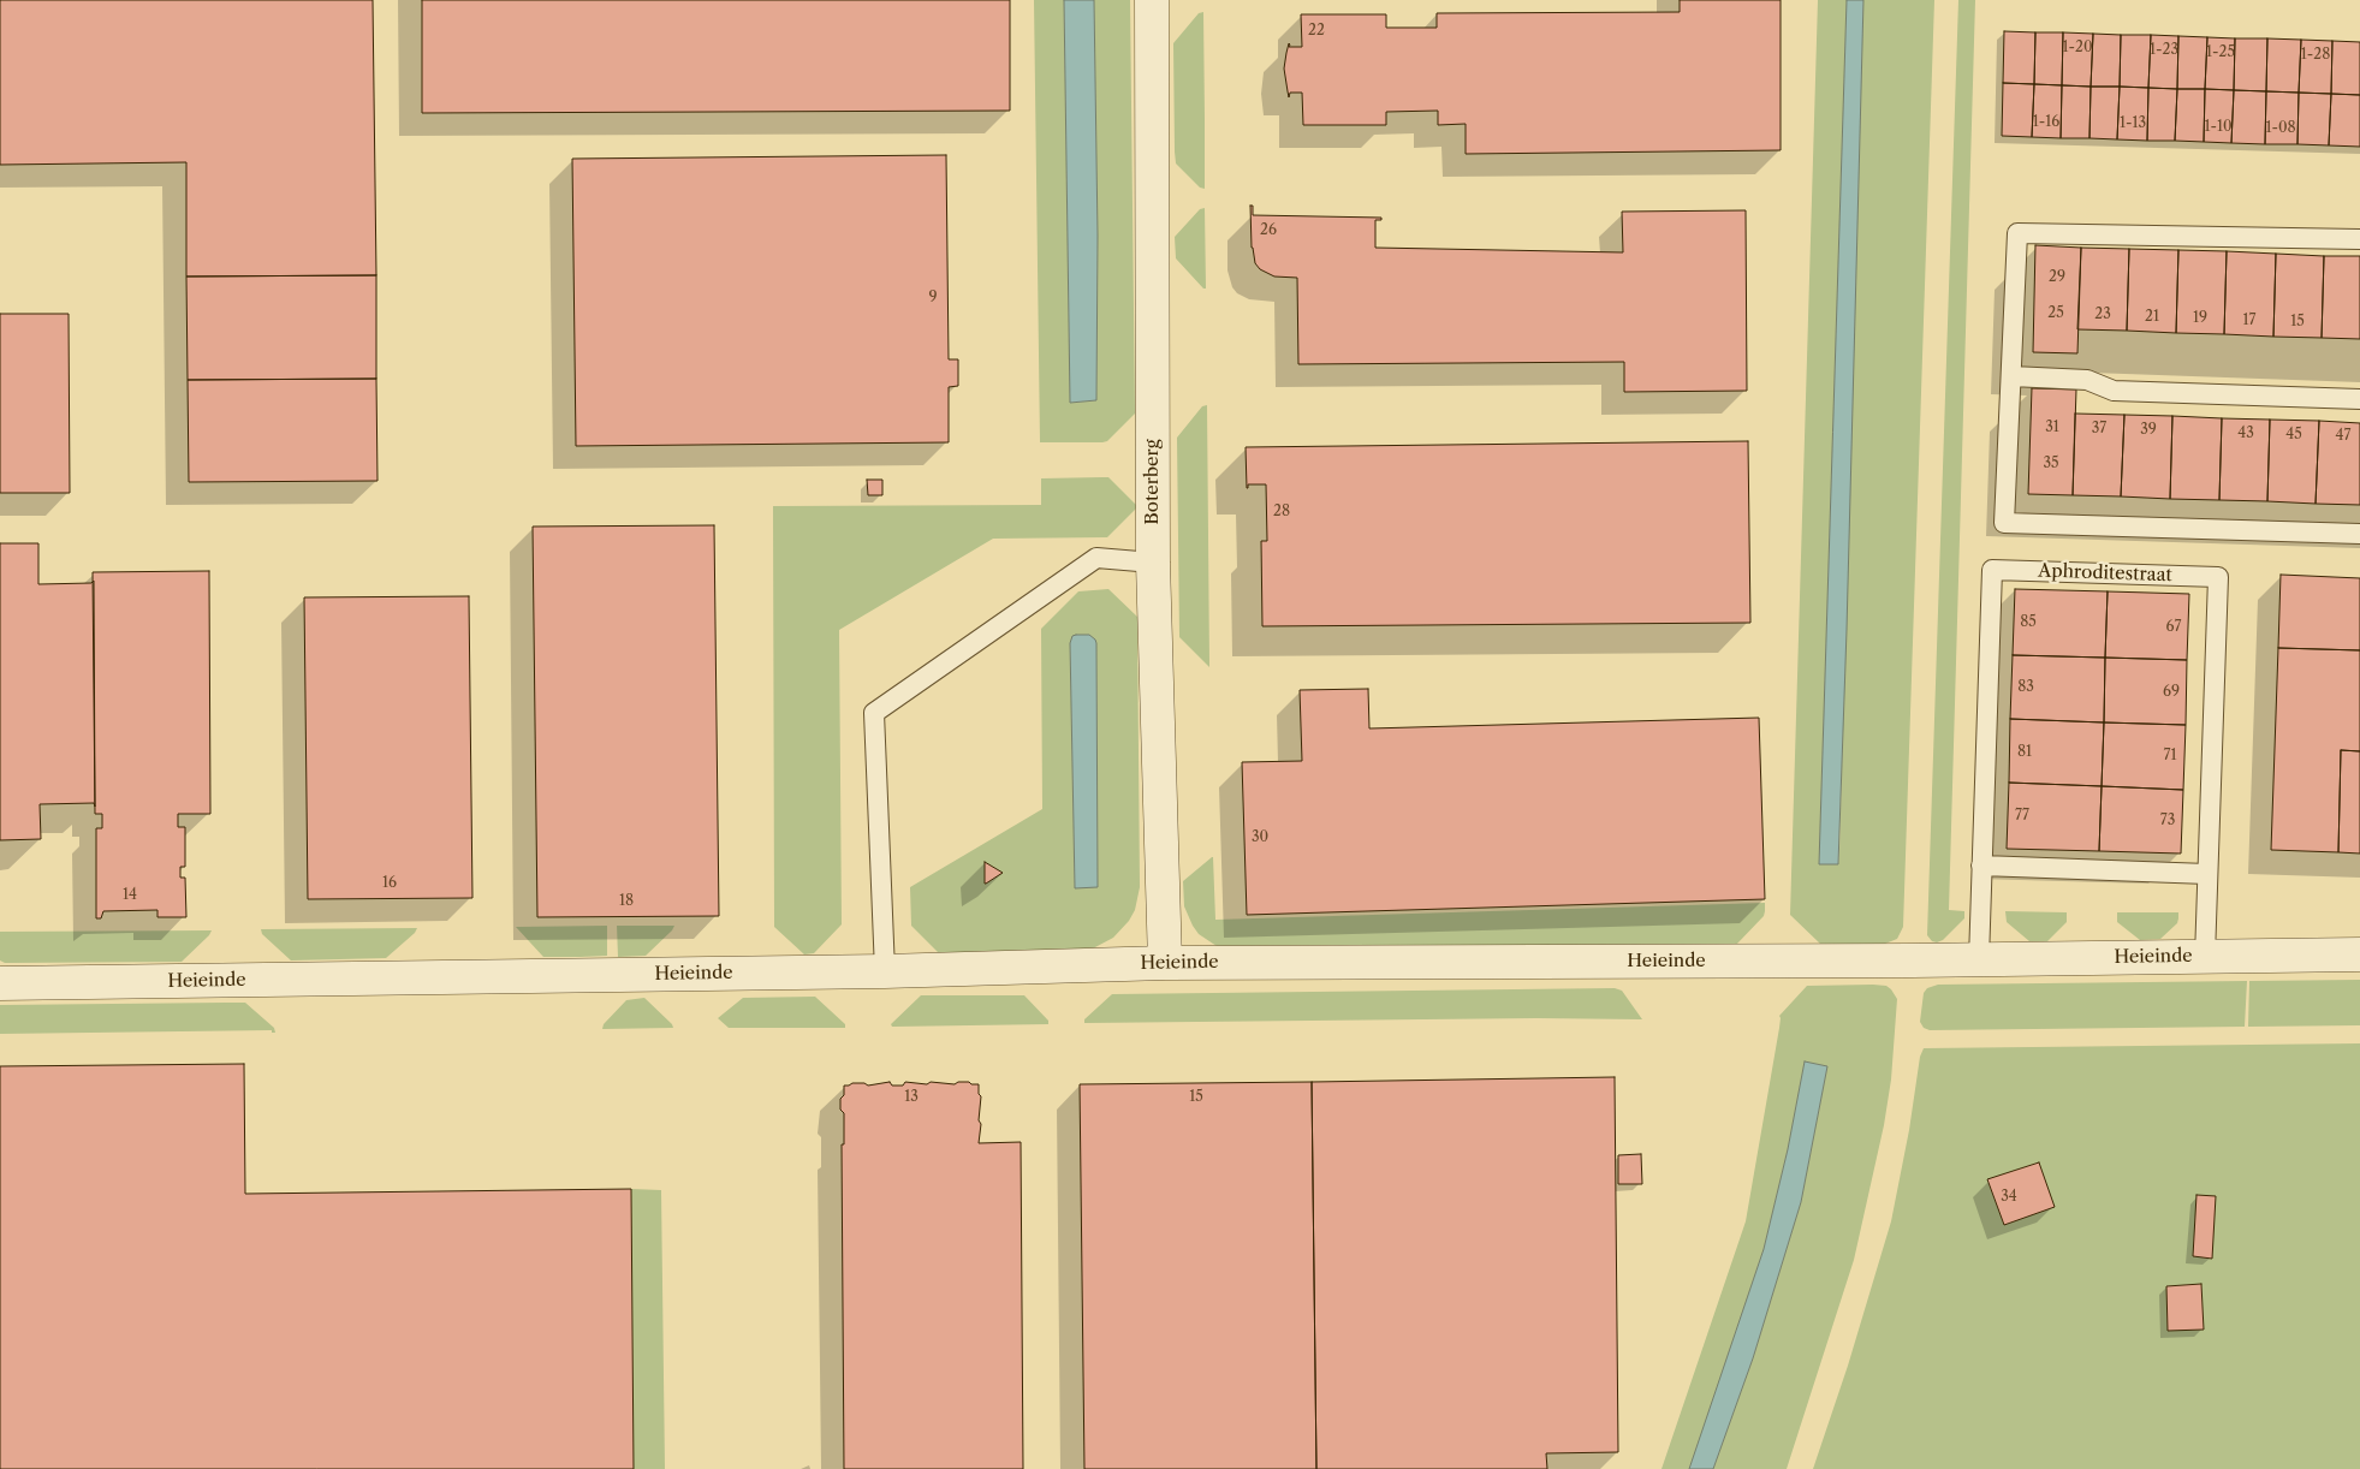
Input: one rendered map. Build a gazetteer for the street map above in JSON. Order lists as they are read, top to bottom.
{
  "streets": {
    "street": ["Boterberg", "Heieinde"],
    "lane": ["Aphroditestraat"]
  },
  "crossings": [
    ["Boterberg", "Heieinde"],
    ["Aphroditestraat", "Heieinde"]
  ],
  "house_numbers": [
    "22",
    "1-20",
    "1-23",
    "1-25",
    "1-28",
    "1-16",
    "1-13",
    "1-10",
    "1-08",
    "26",
    "29",
    "9",
    "25",
    "23",
    "21",
    "19",
    "17",
    "15",
    "31",
    "37",
    "39",
    "43",
    "45",
    "47",
    "35",
    "28",
    "85",
    "67",
    "83",
    "69",
    "81",
    "71",
    "77",
    "73",
    "30",
    "16",
    "14",
    "18",
    "13",
    "15",
    "34"
  ]
}
